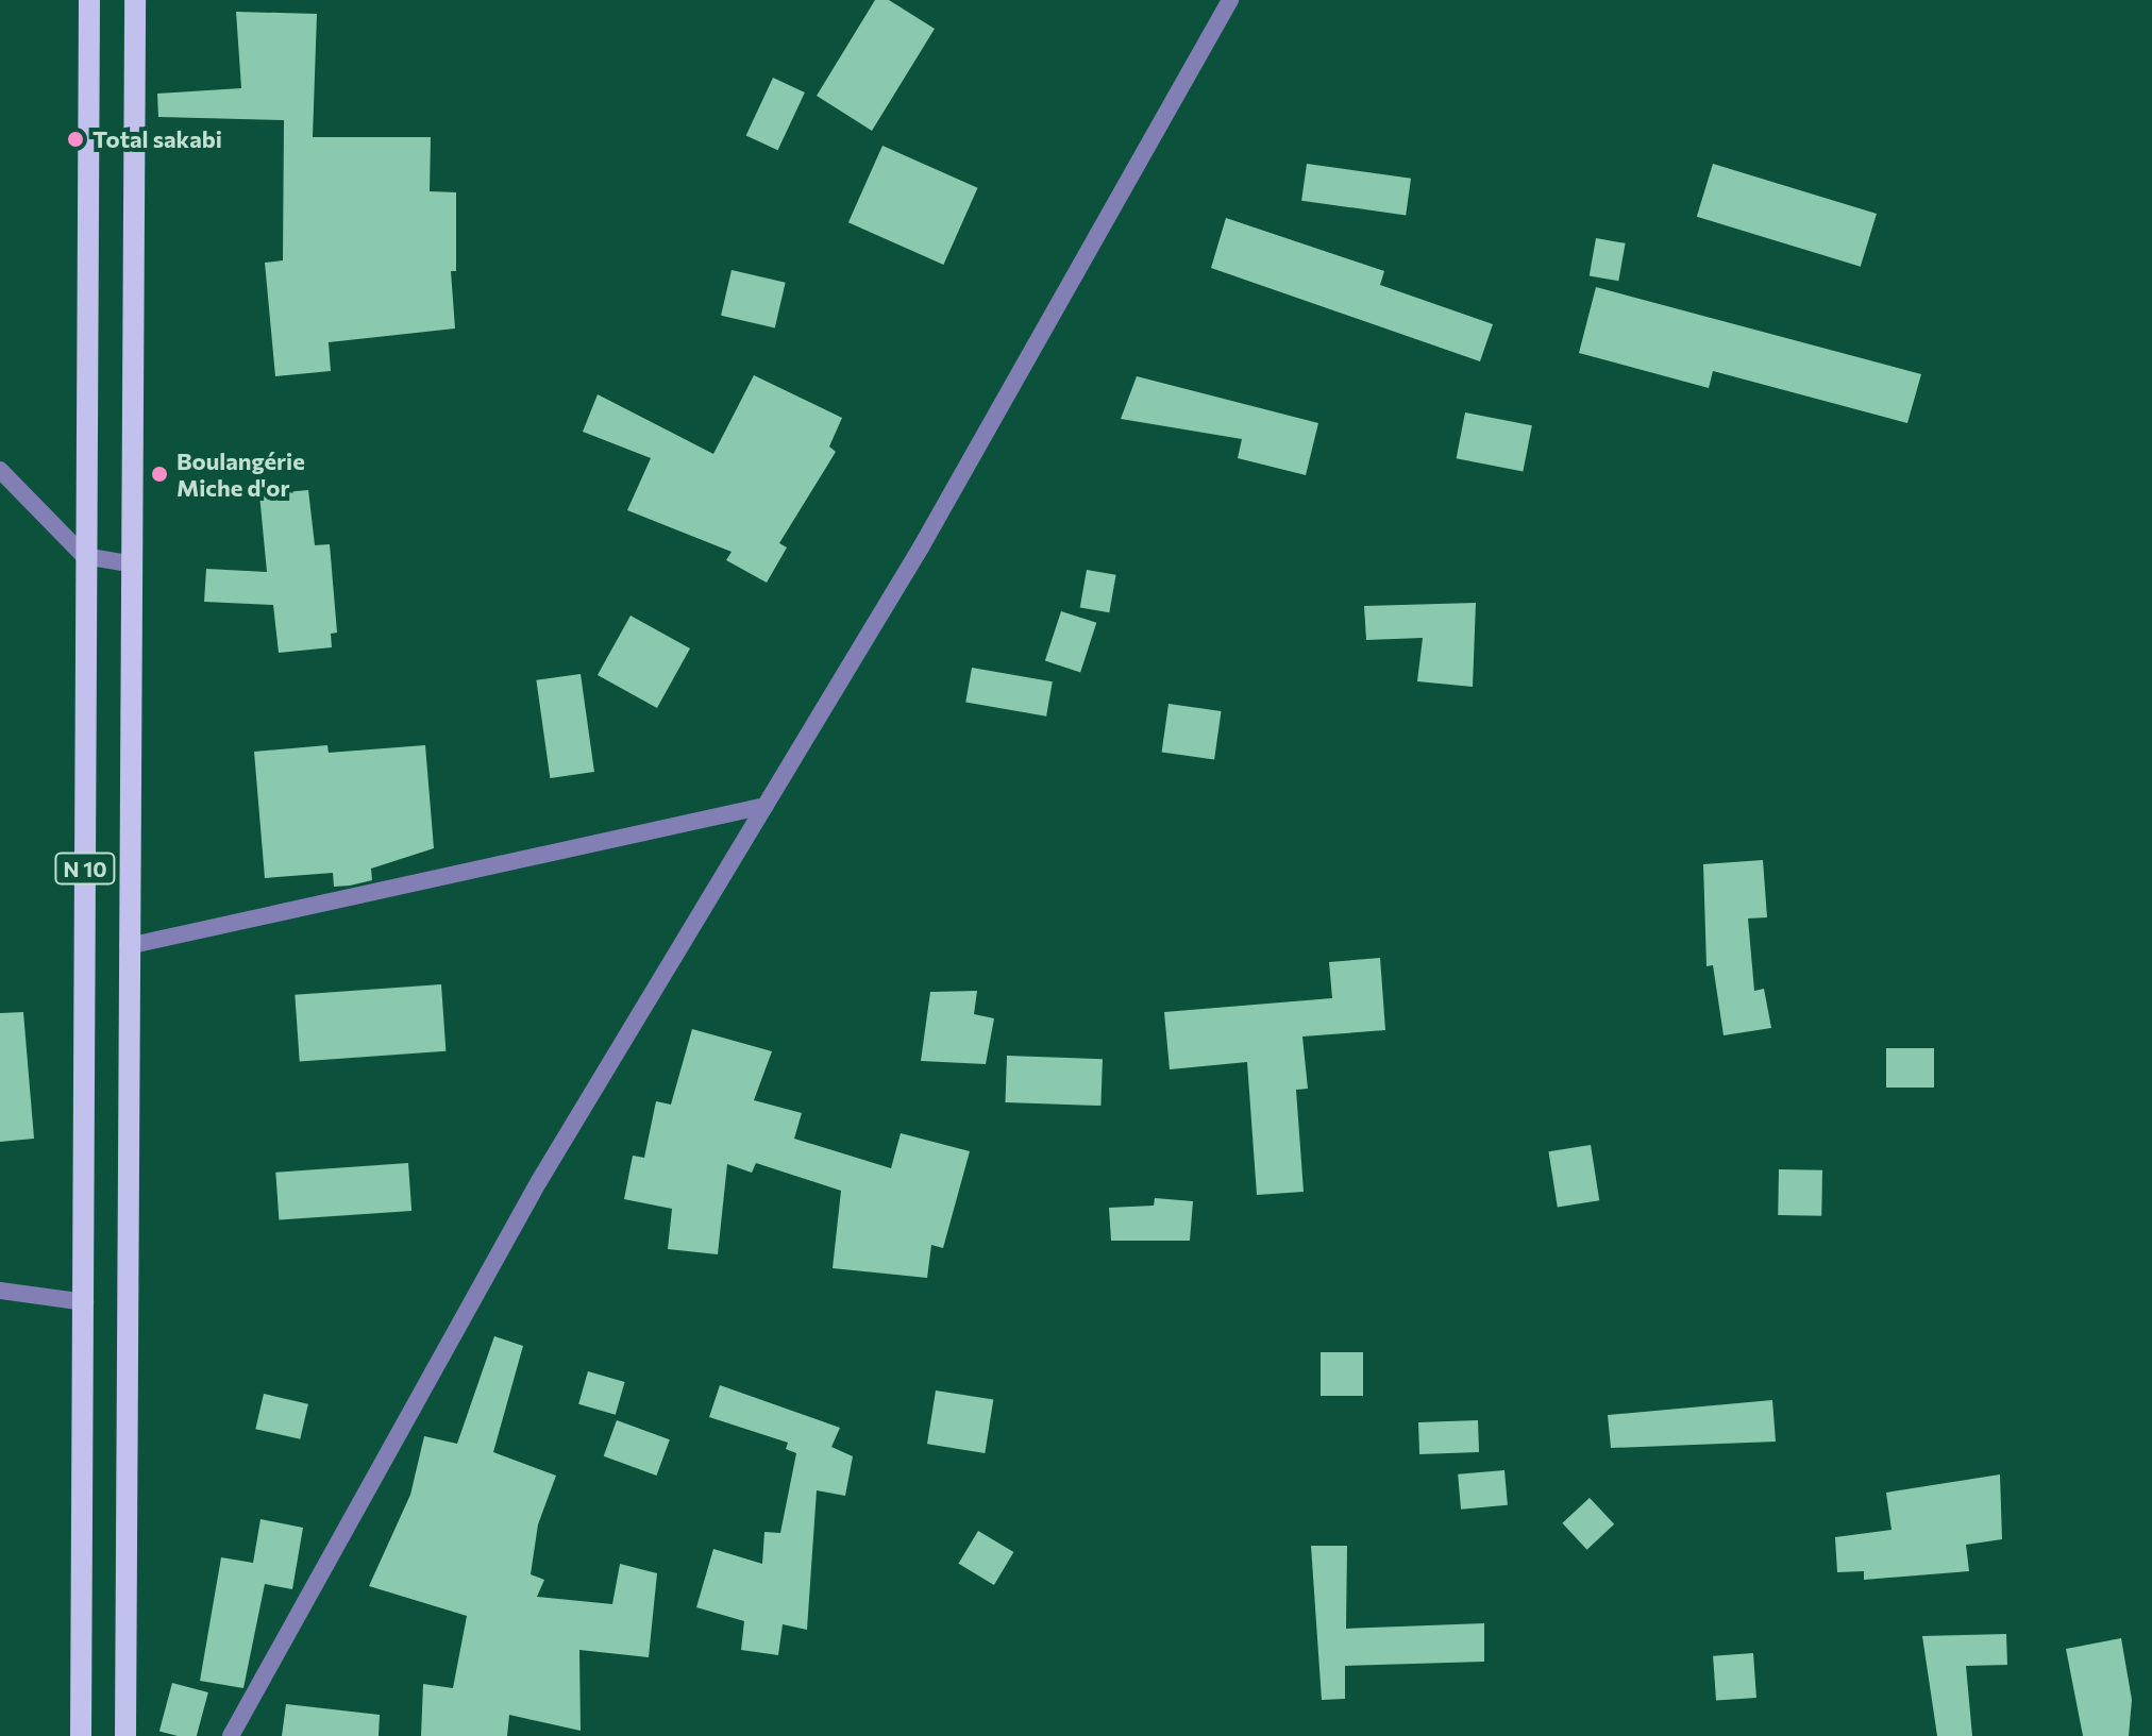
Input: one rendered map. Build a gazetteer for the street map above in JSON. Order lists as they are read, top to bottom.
{
  "streets": {
    "main road": ["N 10"]
  },
  "places": ["Total sakabi", "Boulangérie Miche d'or"]
}
